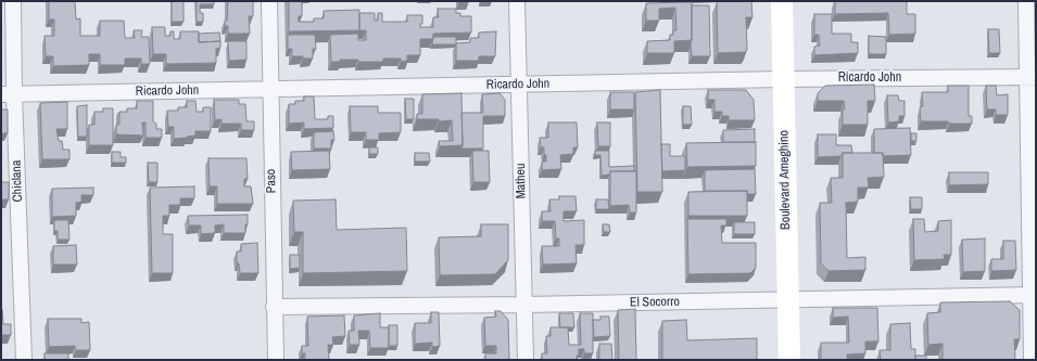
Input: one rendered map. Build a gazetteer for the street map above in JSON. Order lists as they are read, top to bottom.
{
  "streets": {
    "main road": ["Boulevard Ameghino"],
    "street": [
      "Ricardo John",
      "Chiclana",
      "Paso",
      "Matheu",
      "El Socorro"
    ]
  },
  "crossings": [
    ["Ricardo John", "Boulevard Ameghino"],
    ["Ricardo John", "Chiclana"],
    ["Ricardo John", "Paso"],
    ["Ricardo John", "Matheu"],
    ["Boulevard Ameghino", "El Socorro"],
    ["Paso", "El Socorro"],
    ["Matheu", "El Socorro"]
  ]
}
